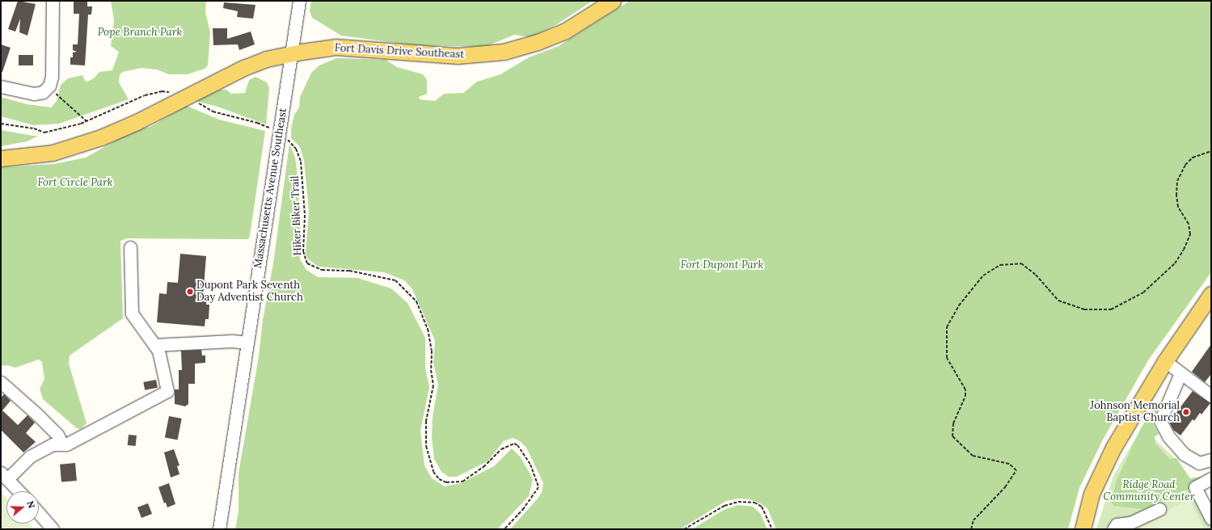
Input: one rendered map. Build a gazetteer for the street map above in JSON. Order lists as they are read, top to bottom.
{
  "streets": {
    "main road": ["Fort Davis Drive Southeast"],
    "street": ["Massachusetts Avenue Southeast"],
    "path": ["Hiker Biker Trail"]
  },
  "crossings": [
    ["Fort Davis Drive Southeast", "Massachusetts Avenue Southeast"]
  ],
  "parks": [
    "Pope Branch Park",
    "Fort Circle Park",
    "Fort Dupont Park",
    "Ridge Road Community Center"
  ],
  "places": ["Dupont Park Seventh Day Adventist Church", "Johnson Memorial Baptist Church"],
  "north": "right"
}
